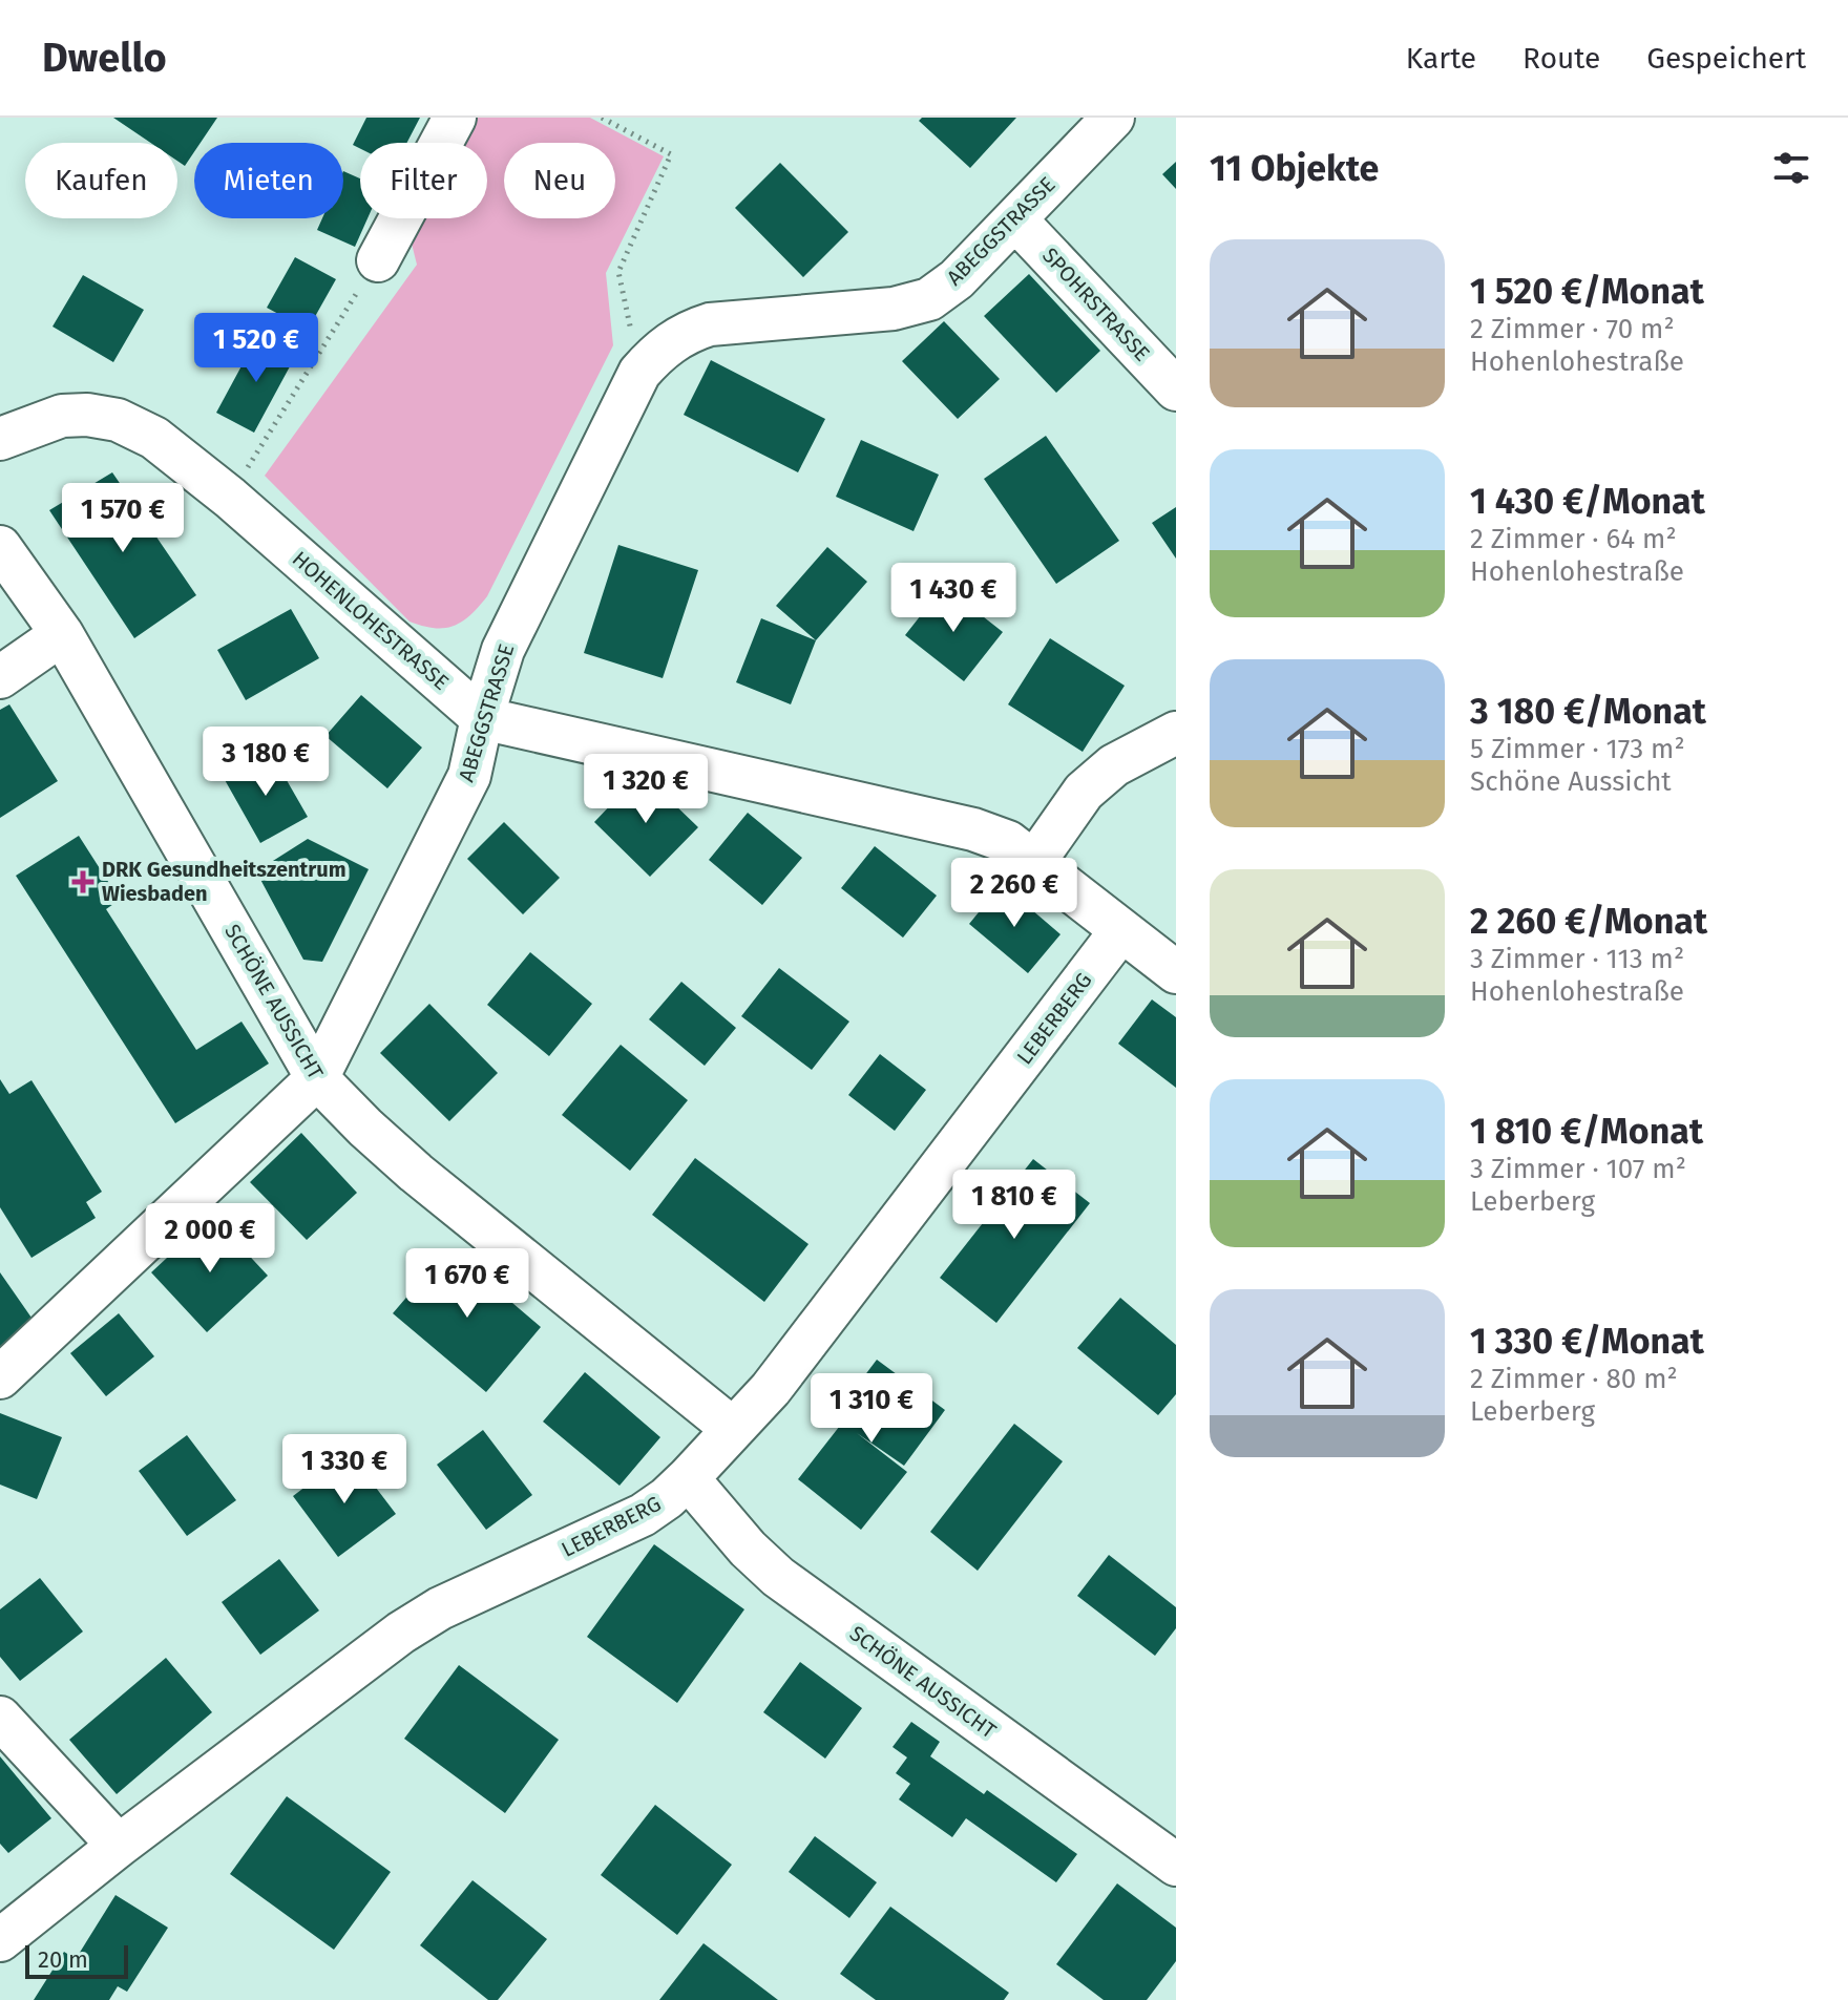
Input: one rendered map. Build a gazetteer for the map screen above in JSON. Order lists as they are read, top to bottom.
{
  "streets": {
    "street": [
      "ABEGGSTRASSE",
      "SPOHRSTRASSE",
      "HOHENLOHESTRASSE",
      "SCHÖNE AUSSICHT",
      "LEBERBERG"
    ]
  },
  "crossings": [
    ["ABEGGSTRASSE", "SPOHRSTRASSE"],
    ["ABEGGSTRASSE", "HOHENLOHESTRASSE"],
    ["ABEGGSTRASSE", "SCHÖNE AUSSICHT"],
    ["HOHENLOHESTRASSE", "LEBERBERG"],
    ["SCHÖNE AUSSICHT", "LEBERBERG"]
  ],
  "places": {
    "health": ["DRK Gesundheitszentrum Wiesbaden"]
  },
  "scale_bar": "20 m",
  "page": {
    "header": "Dwello",
    "nav": ["Karte", "Route", "Gespeichert"],
    "heading": "11 Objekte",
    "chip": [
      "Kaufen",
      "Mieten",
      "Filter",
      "Neu"
    ],
    "list": [
      {
        "name": "1 520 €/Monat",
        "note": "2 Zimmer · 70 m² · Hohenlohestraße"
      },
      {
        "name": "1 430 €/Monat",
        "note": "2 Zimmer · 64 m² · Hohenlohestraße"
      },
      {
        "name": "3 180 €/Monat",
        "note": "5 Zimmer · 173 m² · Schöne Aussicht"
      },
      {
        "name": "2 260 €/Monat",
        "note": "3 Zimmer · 113 m² · Hohenlohestraße"
      },
      {
        "name": "1 810 €/Monat",
        "note": "3 Zimmer · 107 m² · Leberberg"
      },
      {
        "name": "1 330 €/Monat",
        "note": "2 Zimmer · 80 m² · Leberberg"
      }
    ],
    "price": [
      "1 520 €",
      "1 570 €",
      "1 430 €",
      "3 180 €",
      "1 320 €",
      "2 260 €",
      "1 810 €",
      "2 000 €",
      "1 670 €",
      "1 310 €",
      "1 330 €"
    ],
    "scale": "20 m"
  }
}
